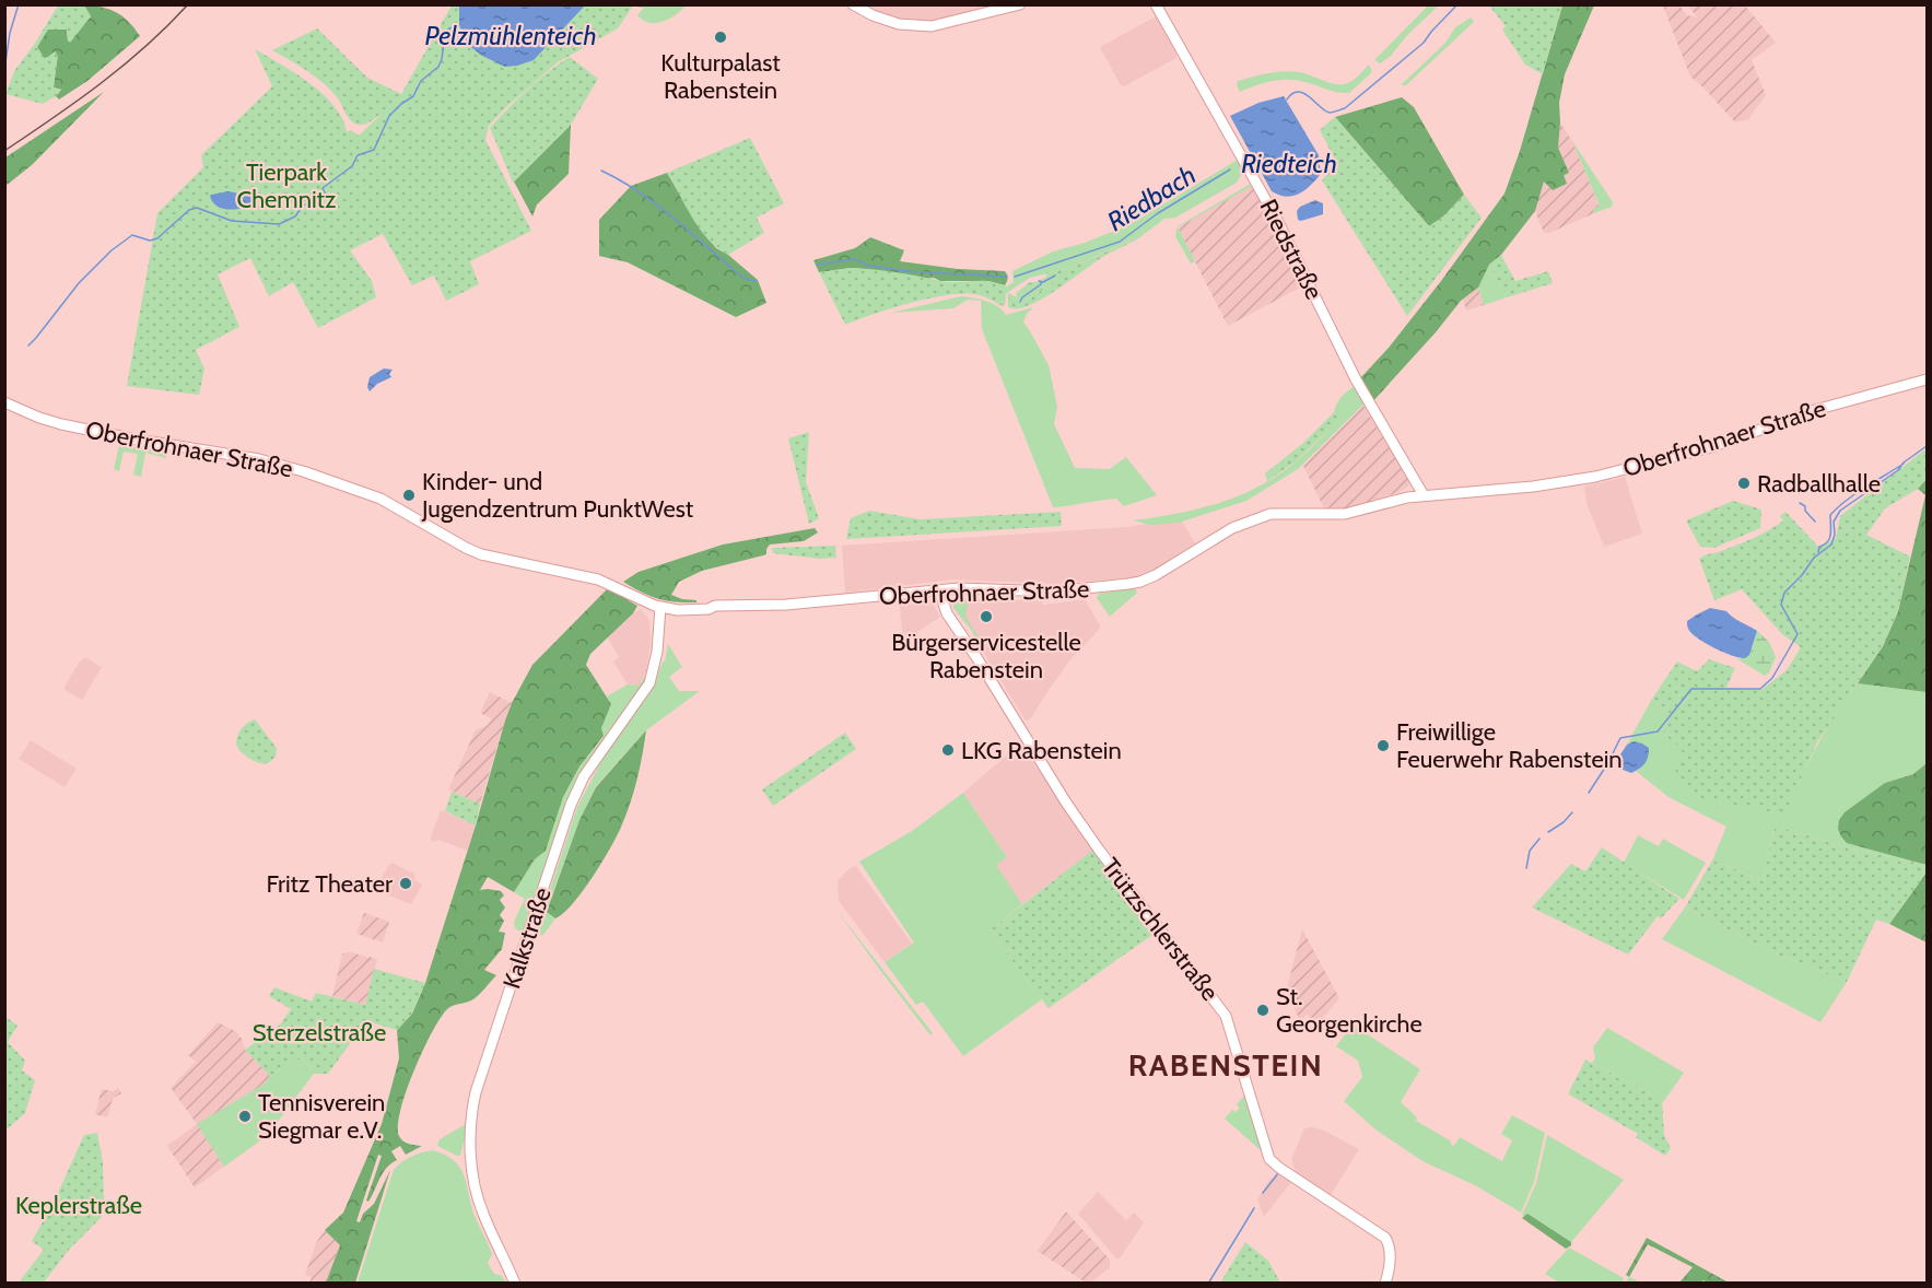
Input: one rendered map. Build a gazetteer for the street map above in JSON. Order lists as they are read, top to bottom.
{
  "streets": {
    "main road": [
      "Riedstraße",
      "Oberfrohnaer Straße",
      "Trützschlerstraße",
      "Kalkstraße"
    ]
  },
  "crossings": [
    ["Riedstraße", "Oberfrohnaer Straße"],
    ["Oberfrohnaer Straße", "Trützschlerstraße"],
    ["Oberfrohnaer Straße", "Kalkstraße"]
  ],
  "districts": ["RABENSTEIN"],
  "water": ["Pelzmühlenteich", "Riedteich", "Riedbach"],
  "parks": ["Tierpark Chemnitz", "Sterzelstraße", "Keplerstraße"],
  "places": [
    "Kulturpalast Rabenstein",
    "Radballhalle",
    "Kinder- und Jugendzentrum PunktWest",
    "Bürgerservicestelle Rabenstein",
    "Freiwillige Feuerwehr Rabenstein",
    "LKG Rabenstein",
    "Fritz Theater",
    "St. Georgenkirche",
    "Tennisverein Siegmar e.V."
  ]
}
